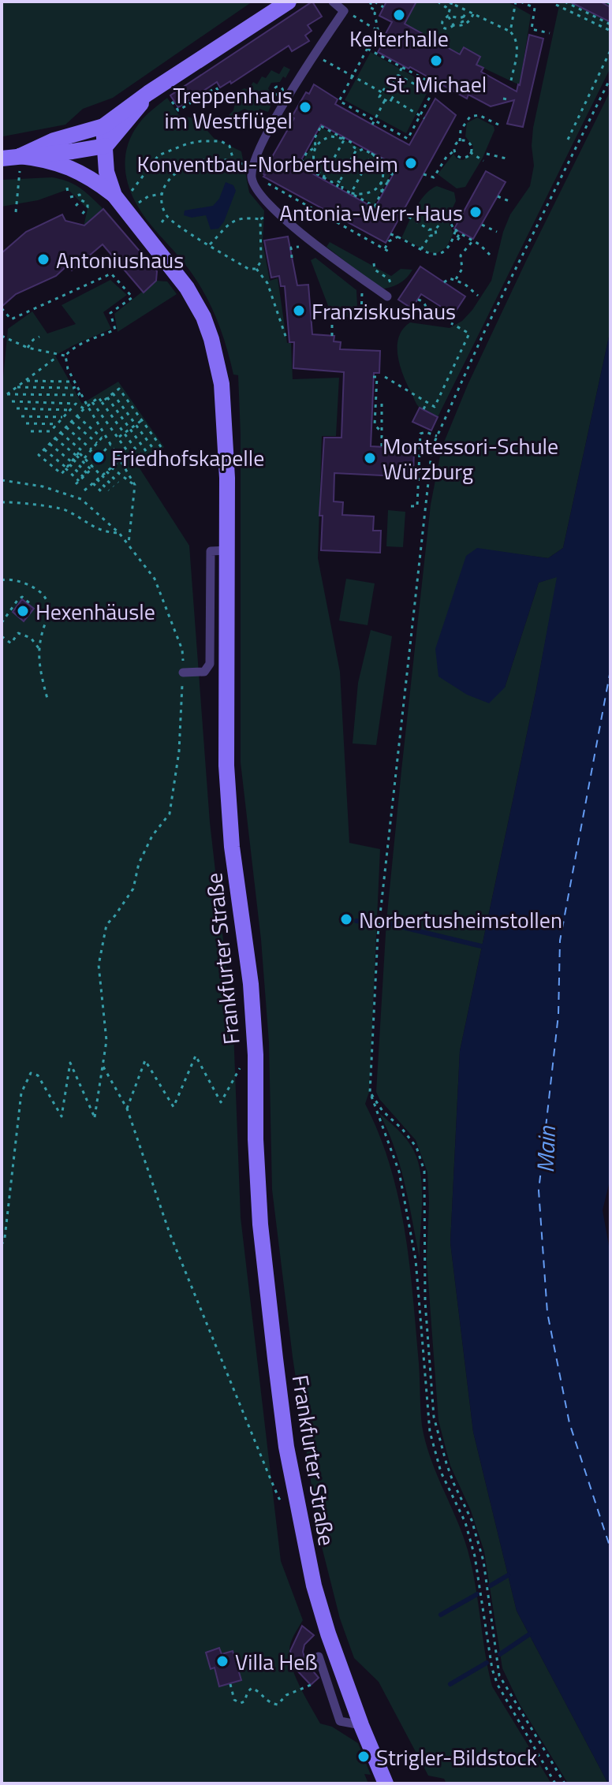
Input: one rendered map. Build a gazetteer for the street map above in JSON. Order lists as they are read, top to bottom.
{
  "streets": {
    "main road": ["Frankfurter Straße"]
  },
  "water": ["Main"],
  "places": [
    "Kelterhalle",
    "St. Michael",
    "Treppenhaus im Westflügel",
    "Konventbau-Norbertusheim",
    "Antonia-Werr-Haus",
    "Antoniushaus",
    "Franziskushaus",
    "Friedhofskapelle",
    "Montessori-Schule Würzburg",
    "Hexenhäusle",
    "Norbertusheimstollen",
    "Villa Heß",
    "Strigler-Bildstock"
  ]
}
